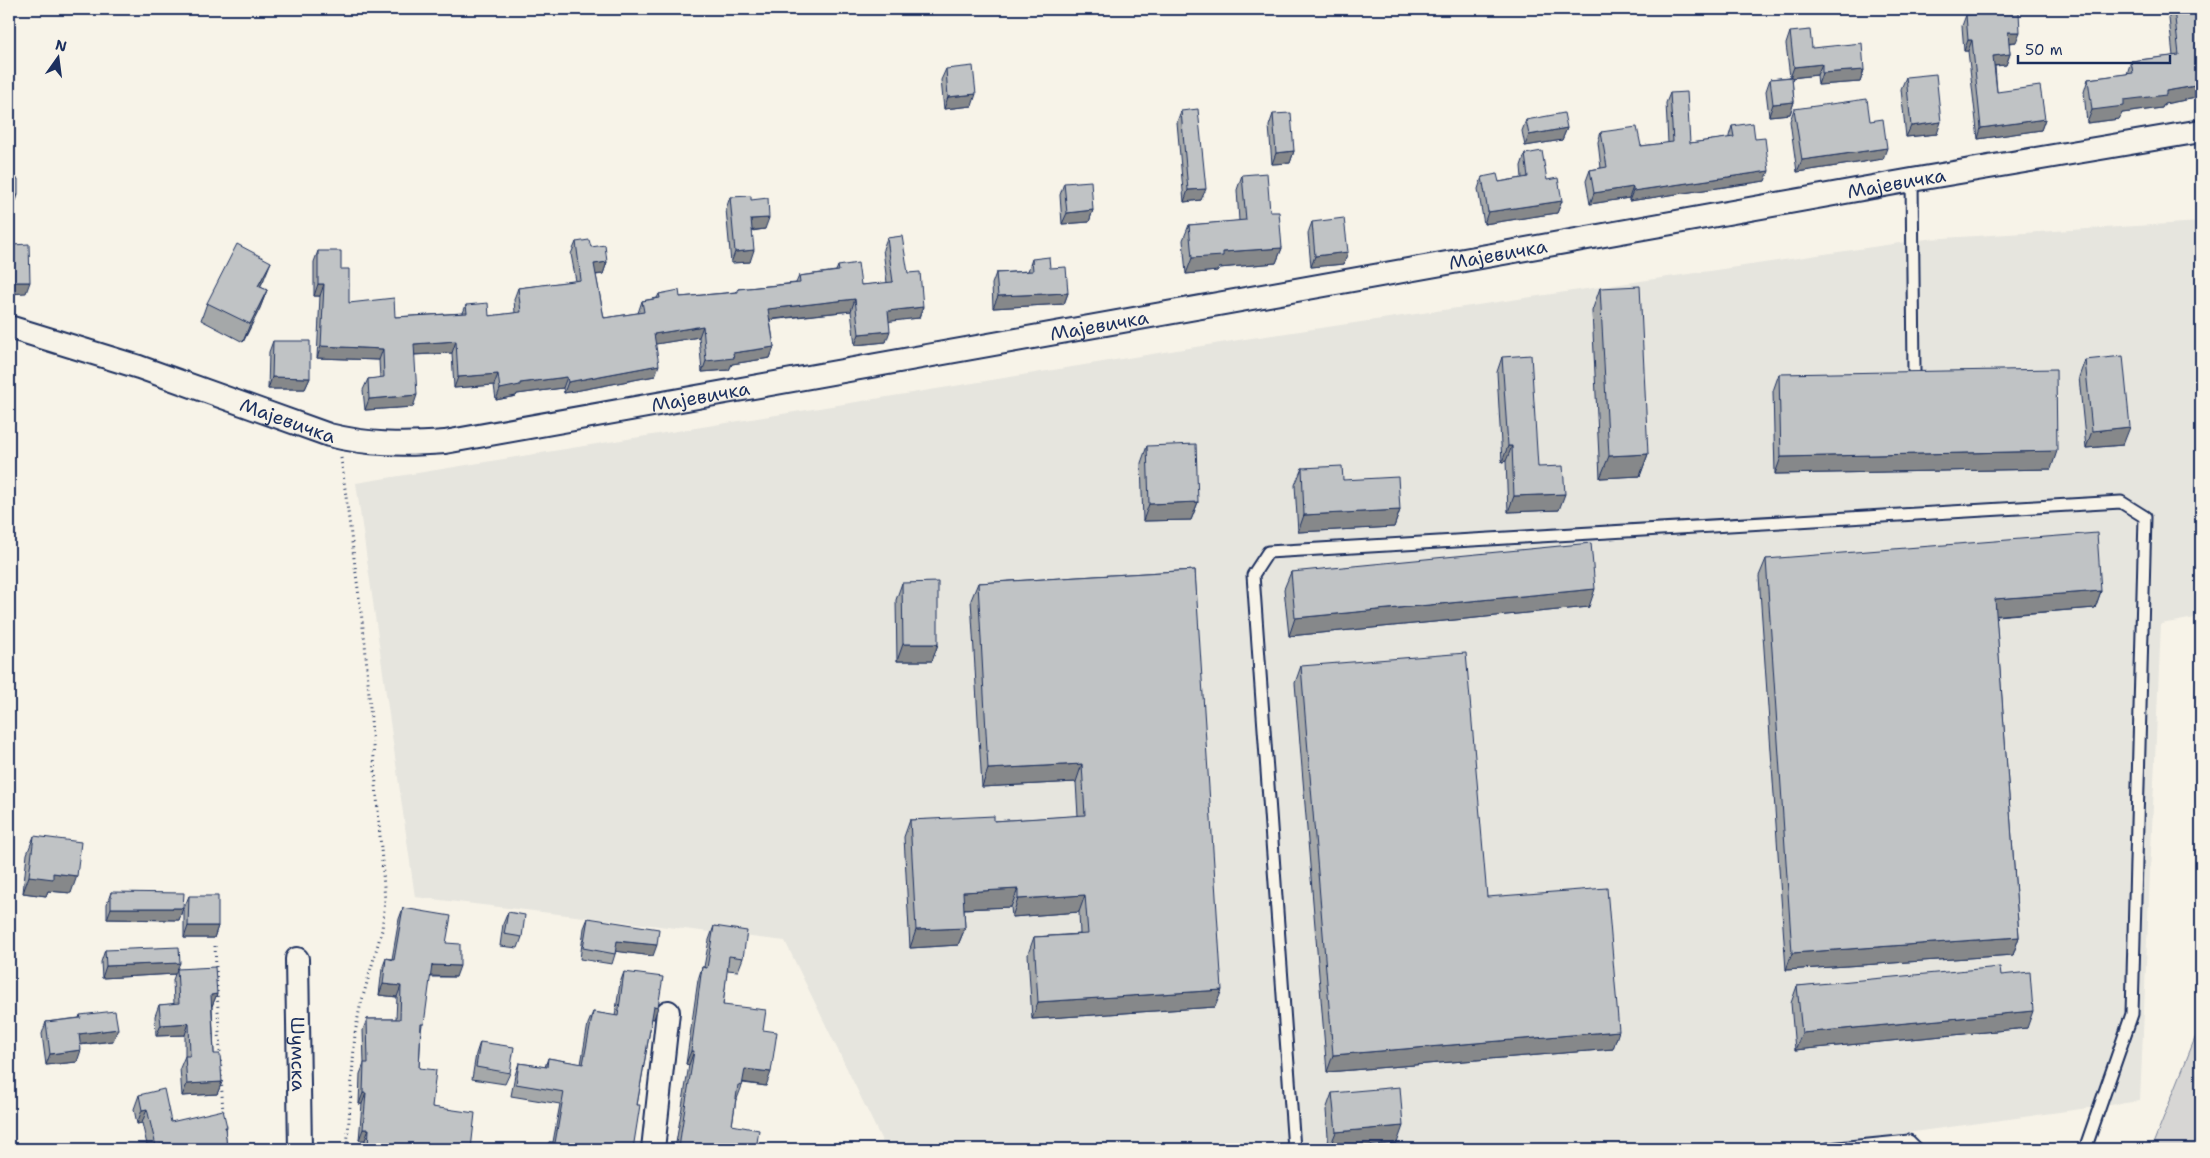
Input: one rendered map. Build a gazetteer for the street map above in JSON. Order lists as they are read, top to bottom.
{
  "streets": {
    "street": ["Мајевичка", "Шумска"]
  },
  "scale_bar": "50 m",
  "north": "top"
}
